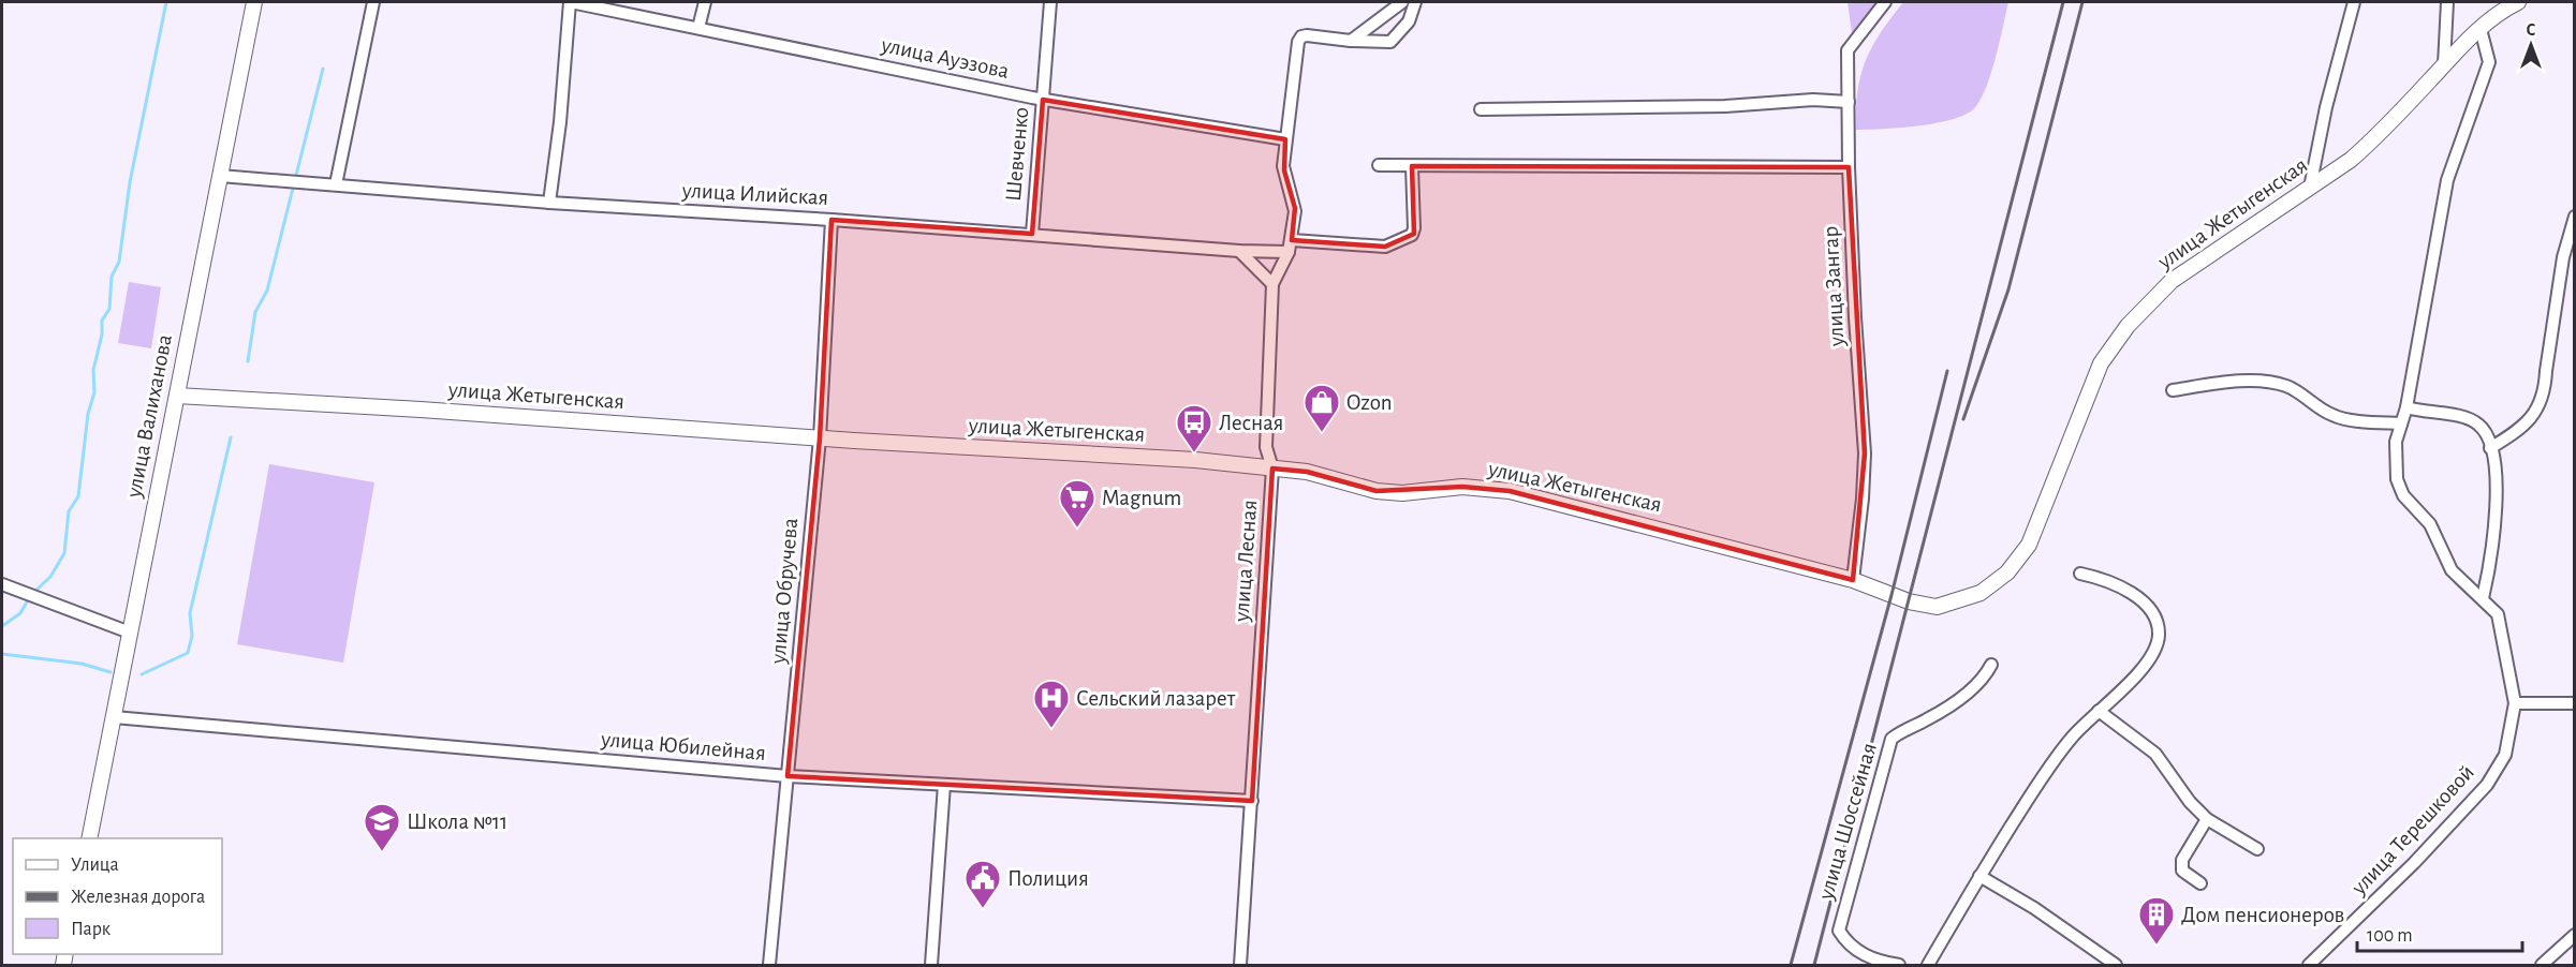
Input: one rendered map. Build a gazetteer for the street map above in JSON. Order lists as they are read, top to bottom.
{
  "streets": {
    "main road": ["улица Жетыгенская", "улица Валиханова"],
    "street": [
      "улица Ауэзова",
      "Шевченко",
      "улица Илийская",
      "улица Зангар",
      "улица Лесная",
      "улица Обручева",
      "улица Юбилейная",
      "улица Шоссейная",
      "улица Терешковой"
    ]
  },
  "crossings": [
    ["улица Ауэзова", "Шевченко"],
    ["улица Ауэзова", "улица Илийская"],
    ["улица Ауэзова", "улица Лесная"],
    ["Шевченко", "улица Илийская"],
    ["улица Илийская", "улица Валиханова"],
    ["улица Илийская", "улица Лесная"],
    ["улица Илийская", "улица Обручева"],
    ["улица Жетыгенская", "улица Зангар"],
    ["улица Жетыгенская", "улица Валиханова"],
    ["улица Жетыгенская", "улица Лесная"],
    ["улица Жетыгенская", "улица Обручева"],
    ["улица Валиханова", "улица Юбилейная"],
    ["улица Лесная", "улица Юбилейная"],
    ["улица Обручева", "улица Юбилейная"]
  ],
  "places": {
    "shop": ["Ozon"],
    "bus stop": ["Лесная"],
    "supermarket": ["Magnum"],
    "hospital": ["Сельский лазарет"],
    "school or university": ["Школа №11"],
    "public building": ["Полиция"],
    "building": ["Дом пенсионеров"]
  },
  "legend": ["Улица", "Железная дорога", "Парк"],
  "scale_bar": "100 m",
  "north": "top"
}
